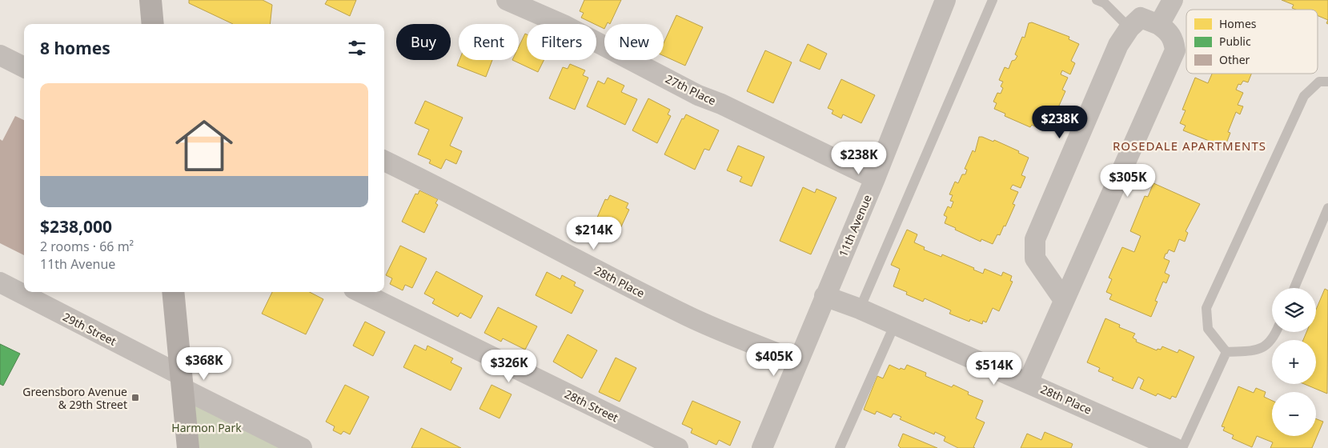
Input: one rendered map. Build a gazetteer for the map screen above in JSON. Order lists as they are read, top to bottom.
{
  "streets": {
    "street": [
      "27th Place",
      "11th Avenue",
      "28th Place",
      "29th Street",
      "28th Street"
    ]
  },
  "crossings": [
    ["27th Place", "11th Avenue"],
    ["11th Avenue", "28th Place"]
  ],
  "districts": ["ROSEDALE APARTMENTS"],
  "parks": ["Harmon Park"],
  "places": {
    "transit": ["Greensboro Avenue & 29th Street"]
  },
  "legend": ["Homes", "Public", "Other"],
  "page": {
    "chip": [
      "Buy",
      "Rent",
      "Filters",
      "New"
    ],
    "heading": "8 homes",
    "list": [
      {
        "name": "$238,000",
        "note": "2 rooms · 66 m² · 11th Avenue"
      }
    ],
    "price": [
      "$238K",
      "$238K",
      "$305K",
      "$214K",
      "$405K",
      "$368K",
      "$326K",
      "$514K"
    ],
    "map_buttons": ["+", "−"]
  }
}
